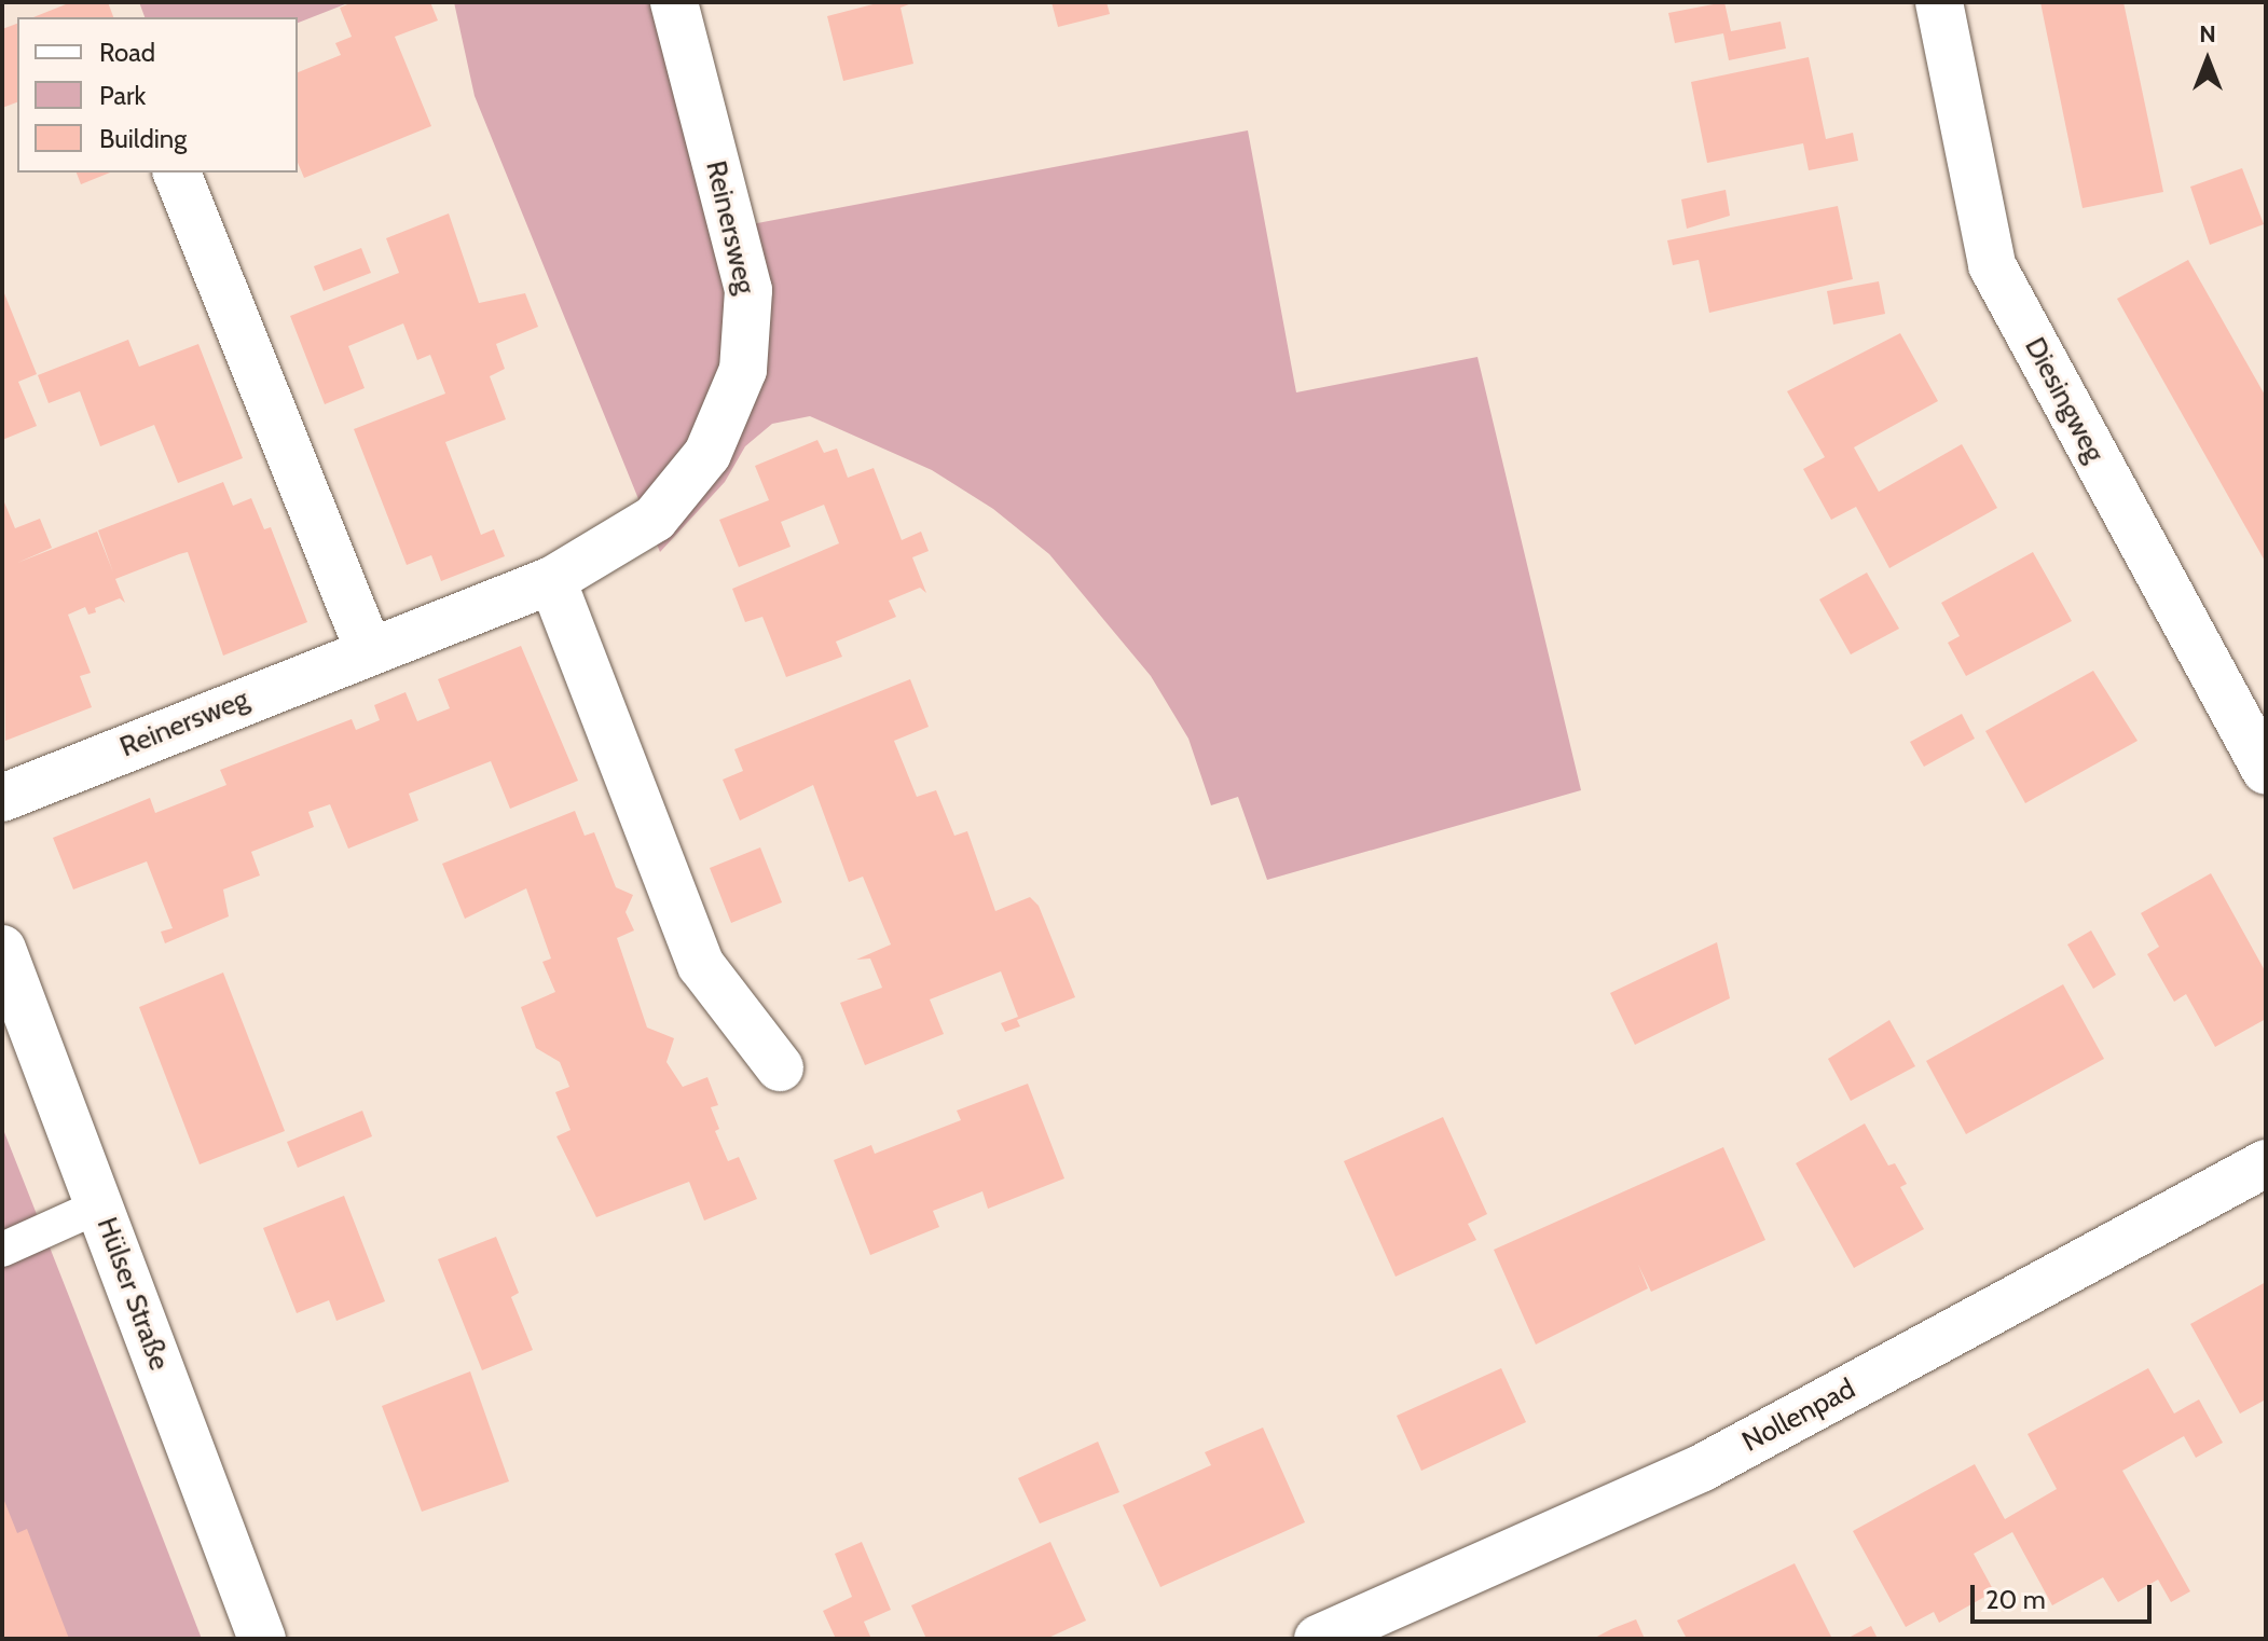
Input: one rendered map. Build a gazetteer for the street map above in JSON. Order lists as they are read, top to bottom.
{
  "streets": {
    "street": [
      "Reinersweg",
      "Diesingweg",
      "Hülser Straße",
      "Nollenpad"
    ]
  },
  "legend": ["Road", "Park", "Building"],
  "scale_bar": "20 m",
  "north": "top"
}
